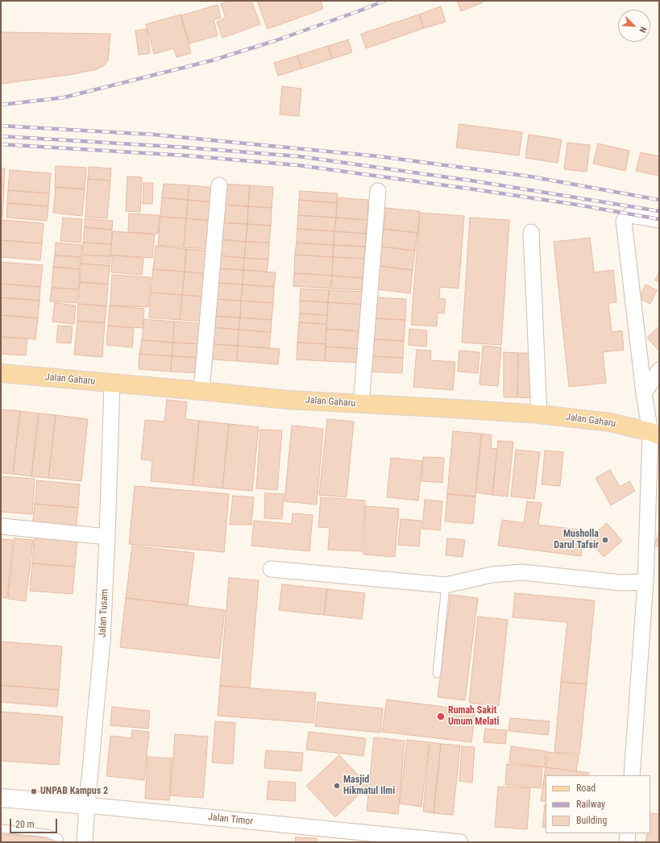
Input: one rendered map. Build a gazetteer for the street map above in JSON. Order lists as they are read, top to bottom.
{
  "streets": {
    "main road": ["Jalan Gaharu"],
    "street": ["Jalan Tusam", "Jalan Timor"]
  },
  "crossings": [
    ["Jalan Gaharu", "Jalan Tusam"],
    ["Jalan Tusam", "Jalan Timor"]
  ],
  "places": [
    "Musholla Darul Tafsir",
    "Rumah Sakit Umum Melati",
    "Masjid Hikmatul Ilmi",
    "UNPAB Kampus 2"
  ],
  "legend": ["Road", "Railway", "Building"],
  "scale_bar": "20 m",
  "north": "bottom right"
}
